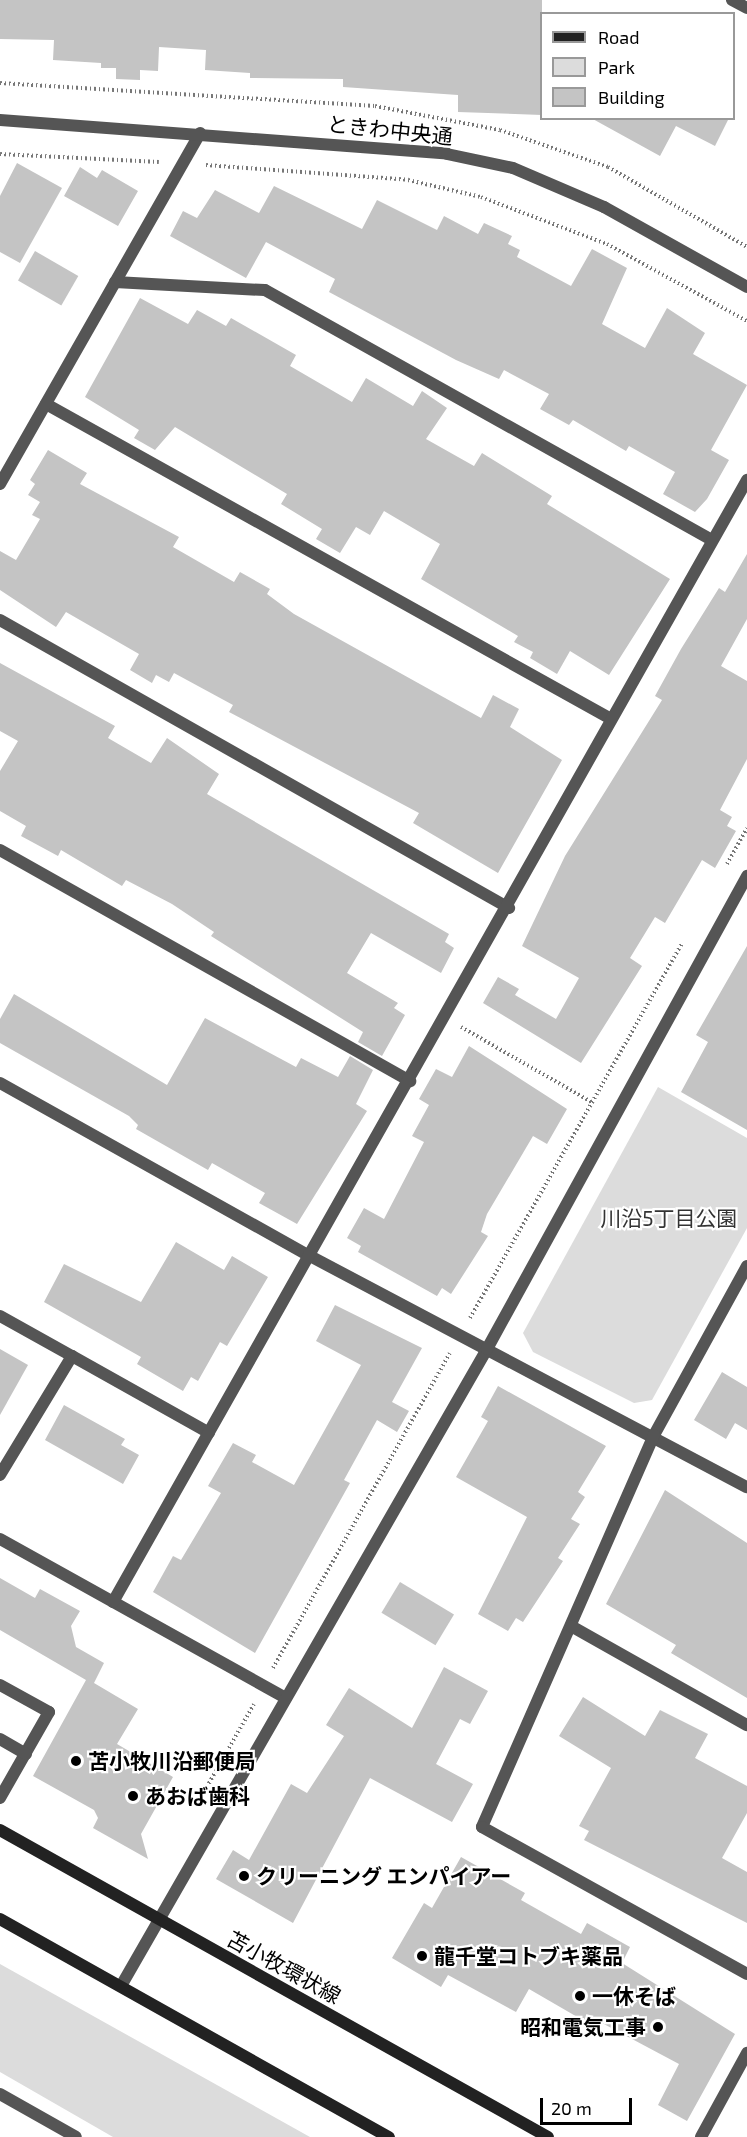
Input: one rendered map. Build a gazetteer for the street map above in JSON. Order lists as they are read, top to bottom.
{
  "streets": {
    "main road": ["苫小牧環状線"],
    "street": ["ときわ中央通"]
  },
  "parks": ["川沿5丁目公園"],
  "places": [
    "苫小牧川沿郵便局",
    "あおば歯科",
    "クリーニング エンパイアー",
    "龍千堂コトブキ薬品",
    "一休そば",
    "昭和電気工事"
  ],
  "legend": ["Road", "Park", "Building"],
  "scale_bar": "20 m"
}
